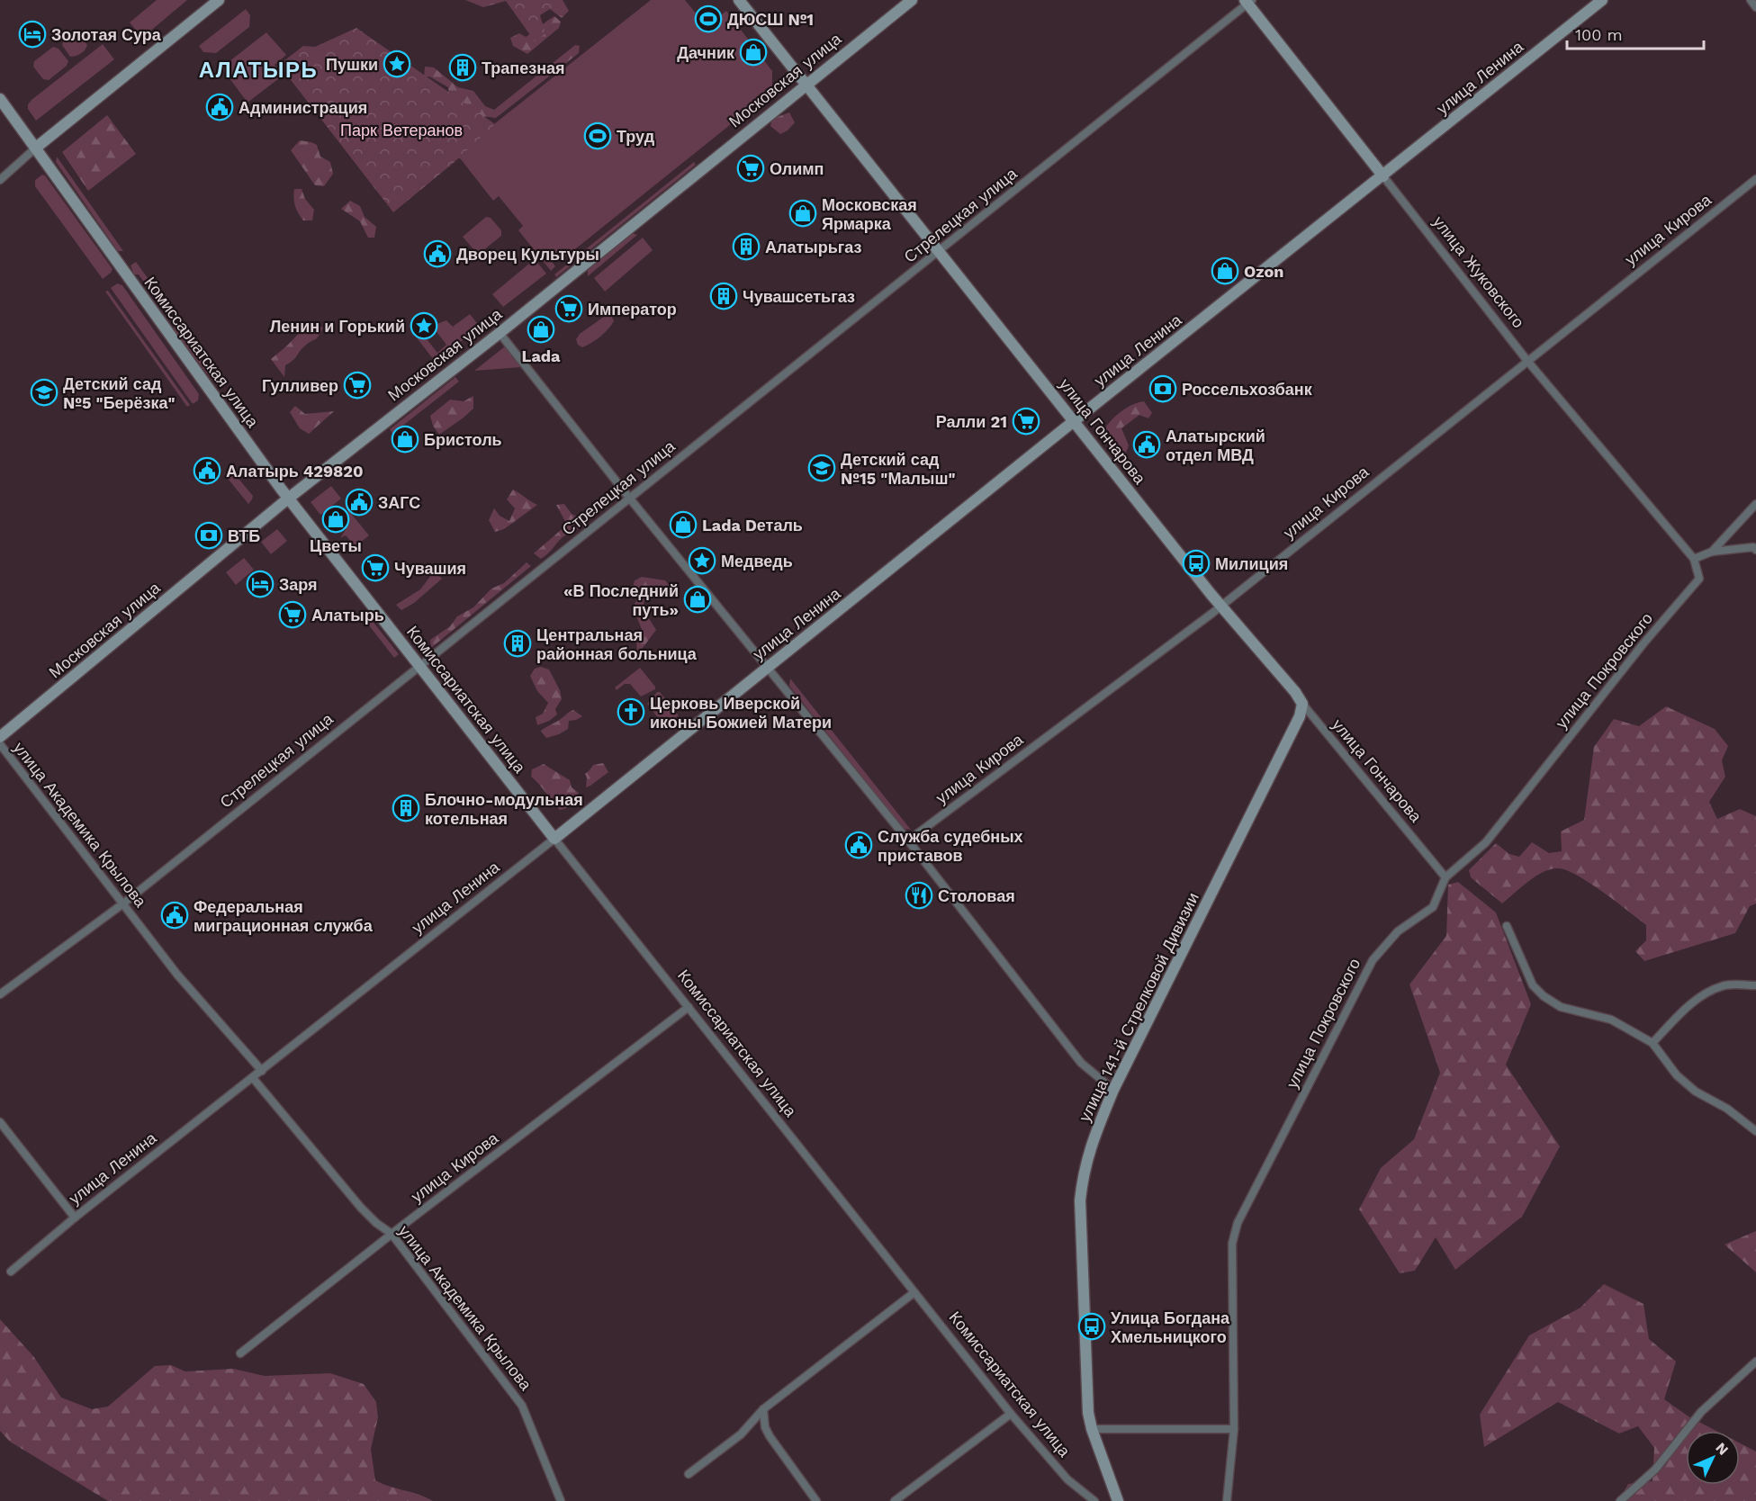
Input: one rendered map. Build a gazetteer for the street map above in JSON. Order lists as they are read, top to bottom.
{
  "streets": {
    "street": [
      "улица Ленина",
      "Московская улица",
      "Стрелецкая улица",
      "улица Кирова",
      "улица Жуковского",
      "Комиссариатская улица",
      "улица Гончарова",
      "улица Покровского",
      "улица Академика Крылова",
      "улица 141-й Стрелковой Дивизии"
    ]
  },
  "crossings": [
    ["улица Ленина", "улица Жуковского"],
    ["улица Ленина", "Комиссариатская улица"],
    ["улица Ленина", "улица Гончарова"],
    ["улица Ленина", "улица Академика Крылова"],
    ["Московская улица", "Комиссариатская улица"],
    ["Московская улица", "улица Гончарова"],
    ["Стрелецкая улица", "улица Жуковского"],
    ["Стрелецкая улица", "Комиссариатская улица"],
    ["Стрелецкая улица", "улица Гончарова"],
    ["Стрелецкая улица", "улица Академика Крылова"],
    ["улица Кирова", "улица Жуковского"],
    ["улица Кирова", "Комиссариатская улица"],
    ["улица Кирова", "улица Гончарова"],
    ["улица Кирова", "улица Академика Крылова"],
    ["улица Жуковского", "улица Покровского"],
    ["улица Гончарова", "улица Покровского"],
    ["улица Гончарова", "улица 141-й Стрелковой Дивизии"]
  ],
  "districts": ["АЛАТЫРЬ"],
  "parks": ["Парк Ветеранов"],
  "places": {
    "sports": ["ДЮСШ №1", "Труд"],
    "hotel": ["Золотая Сура", "Заря"],
    "shop": [
      "Дачник",
      "Московская Ярмарка",
      "Ozon",
      "Lada",
      "Бристоль",
      "Цветы",
      "Lada Dеталь",
      "«В Последний путь»"
    ],
    "place": ["Пушки", "Ленин и Горький", "Медведь"],
    "building": [
      "Трапезная",
      "Алатырьгаз",
      "Чувашсетьгаз",
      "Центральная районная больница",
      "Блочно-модульная котельная"
    ],
    "public building": [
      "Администрация",
      "Дворец Культуры",
      "Алатырский отдел МВД",
      "Алатырь 429820",
      "ЗАГС",
      "Служба судебных приставов",
      "Федеральная миграционная служба"
    ],
    "supermarket": [
      "Олимп",
      "Император",
      "Гулливер",
      "Ралли 21",
      "Чувашия",
      "Алатырь"
    ],
    "bank": ["Россельхозбанк", "ВТБ"],
    "school or university": ["Детский сад №5 \"Берёзка\"", "Детский сад №15 \"Малыш\""],
    "bus stop": ["Милиция", "Улица Богдана Хмельницкого"],
    "church": ["Церковь Иверской иконы Божией Матери"],
    "restaurant": ["Столовая"]
  },
  "scale_bar": "100 m",
  "north": "top right"
}
